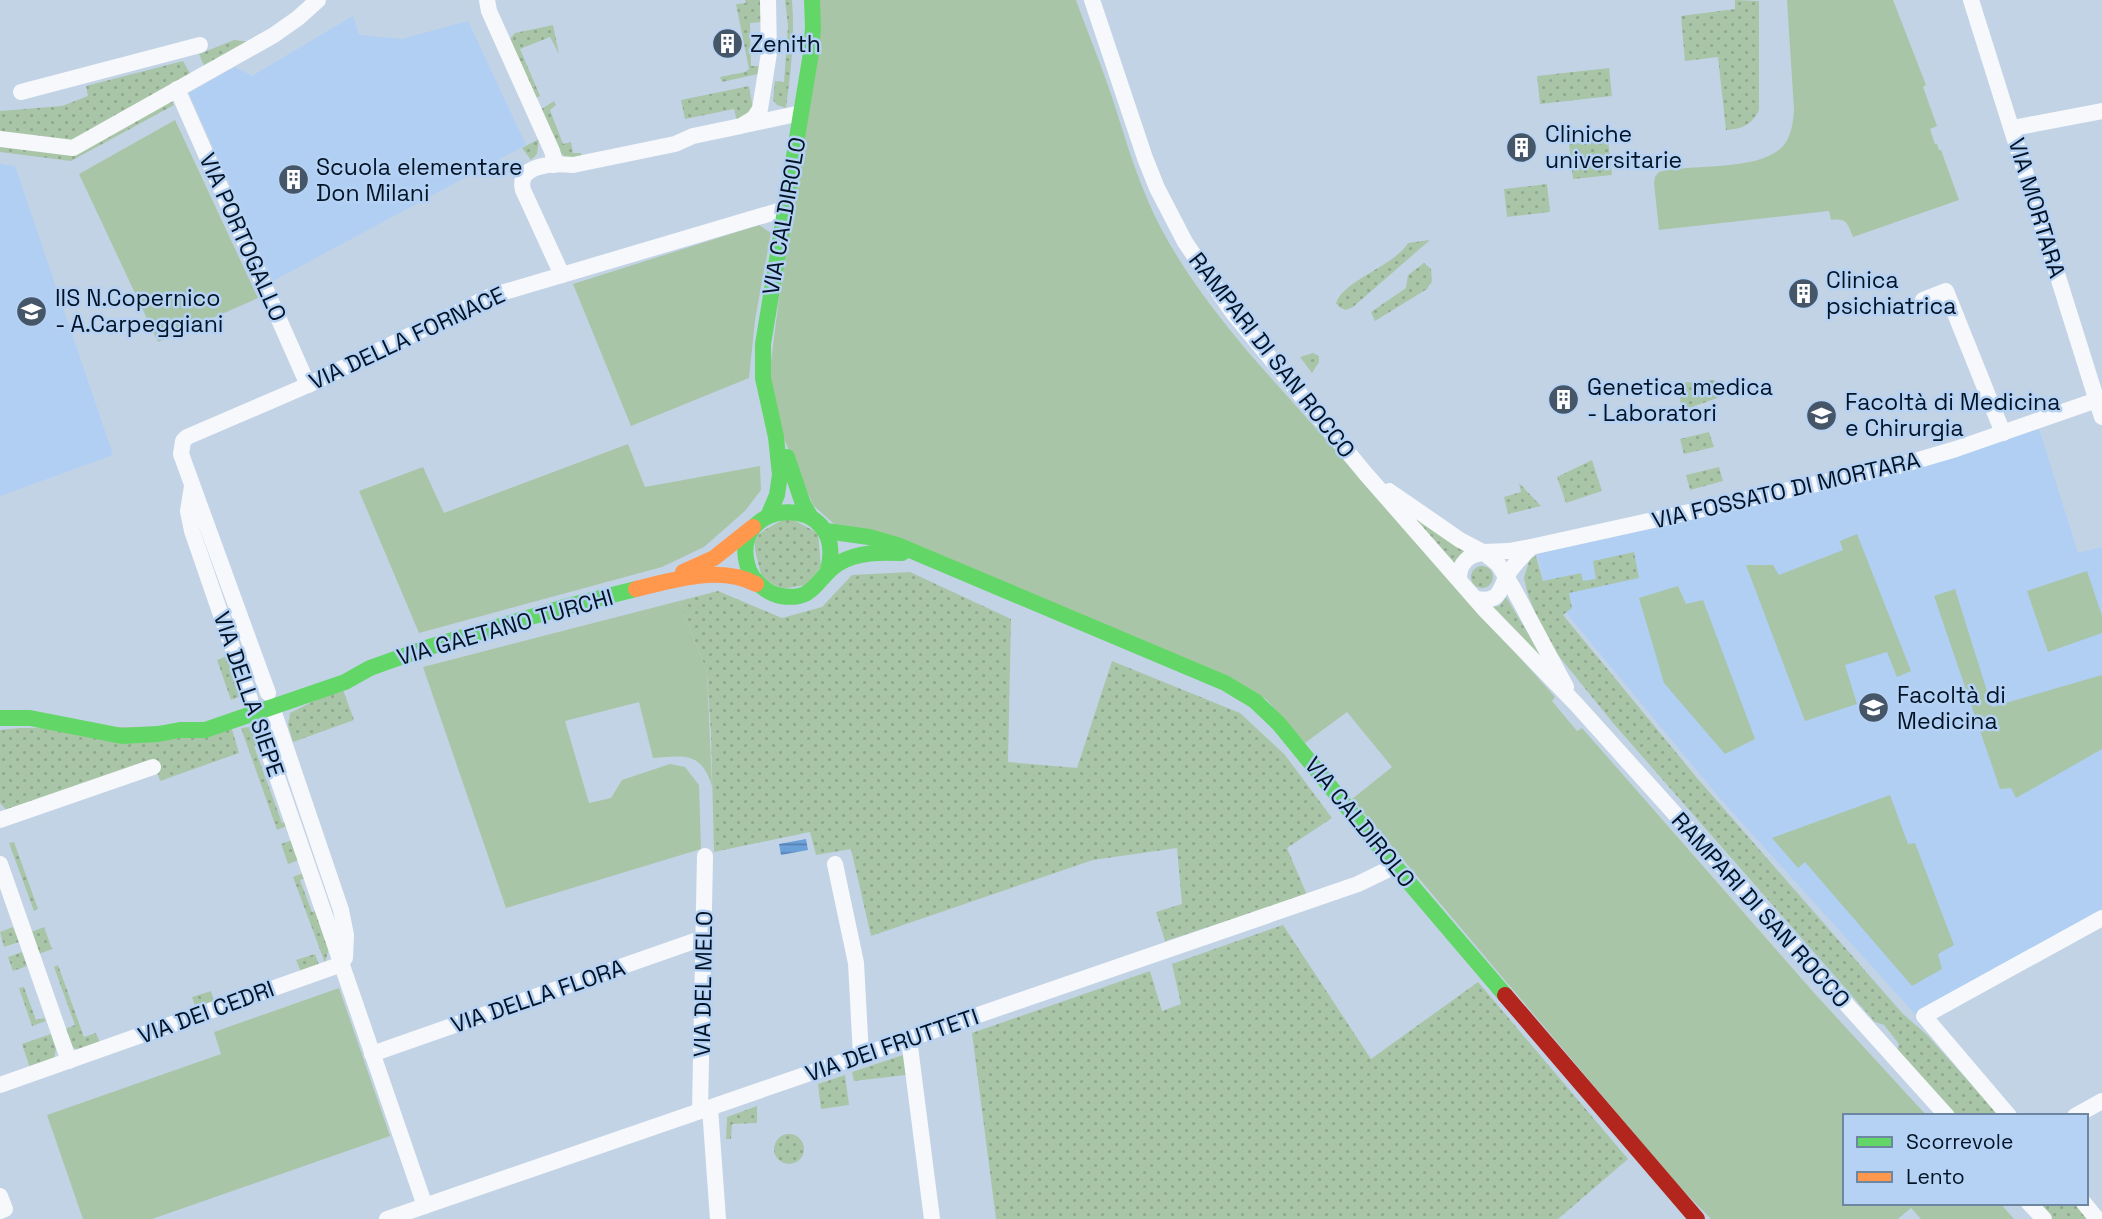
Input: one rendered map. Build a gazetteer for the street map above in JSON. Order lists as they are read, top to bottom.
{
  "streets": {
    "main road": ["VIA CALDIROLO", "VIA GAETANO TURCHI"],
    "street": [
      "VIA MORTARA",
      "VIA PORTOGALLO",
      "VIA DELLA FORNACE",
      "RAMPARI DI SAN ROCCO",
      "VIA FOSSATO DI MORTARA",
      "VIA DELLA SIEPE",
      "VIA DEL MELO",
      "VIA DELLA FLORA",
      "VIA DEI CEDRI",
      "VIA DEI FRUTTETI"
    ]
  },
  "crossings": [
    ["VIA MORTARA", "VIA FOSSATO DI MORTARA"],
    ["VIA CALDIROLO", "VIA DELLA FORNACE"],
    ["VIA CALDIROLO", "VIA GAETANO TURCHI"],
    ["VIA CALDIROLO", "VIA DEI FRUTTETI"],
    ["VIA PORTOGALLO", "VIA DELLA FORNACE"],
    ["VIA DELLA FORNACE", "VIA DELLA SIEPE"],
    ["RAMPARI DI SAN ROCCO", "VIA FOSSATO DI MORTARA"],
    ["VIA GAETANO TURCHI", "VIA DELLA SIEPE"],
    ["VIA DELLA SIEPE", "VIA DELLA FLORA"],
    ["VIA DELLA SIEPE", "VIA DEI CEDRI"],
    ["VIA DELLA SIEPE", "VIA DEI FRUTTETI"],
    ["VIA DEL MELO", "VIA DELLA FLORA"],
    ["VIA DEL MELO", "VIA DEI FRUTTETI"]
  ],
  "places": {
    "building": [
      "Zenith",
      "Cliniche universitarie",
      "Scuola elementare Don Milani",
      "Clinica psichiatrica",
      "Genetica medica - Laboratori"
    ],
    "school or university": ["IIS N.Copernico - A.Carpeggiani", "Facoltà di Medicina e Chirurgia", "Facoltà di Medicina"]
  },
  "legend": ["Scorrevole", "Lento"]
}
